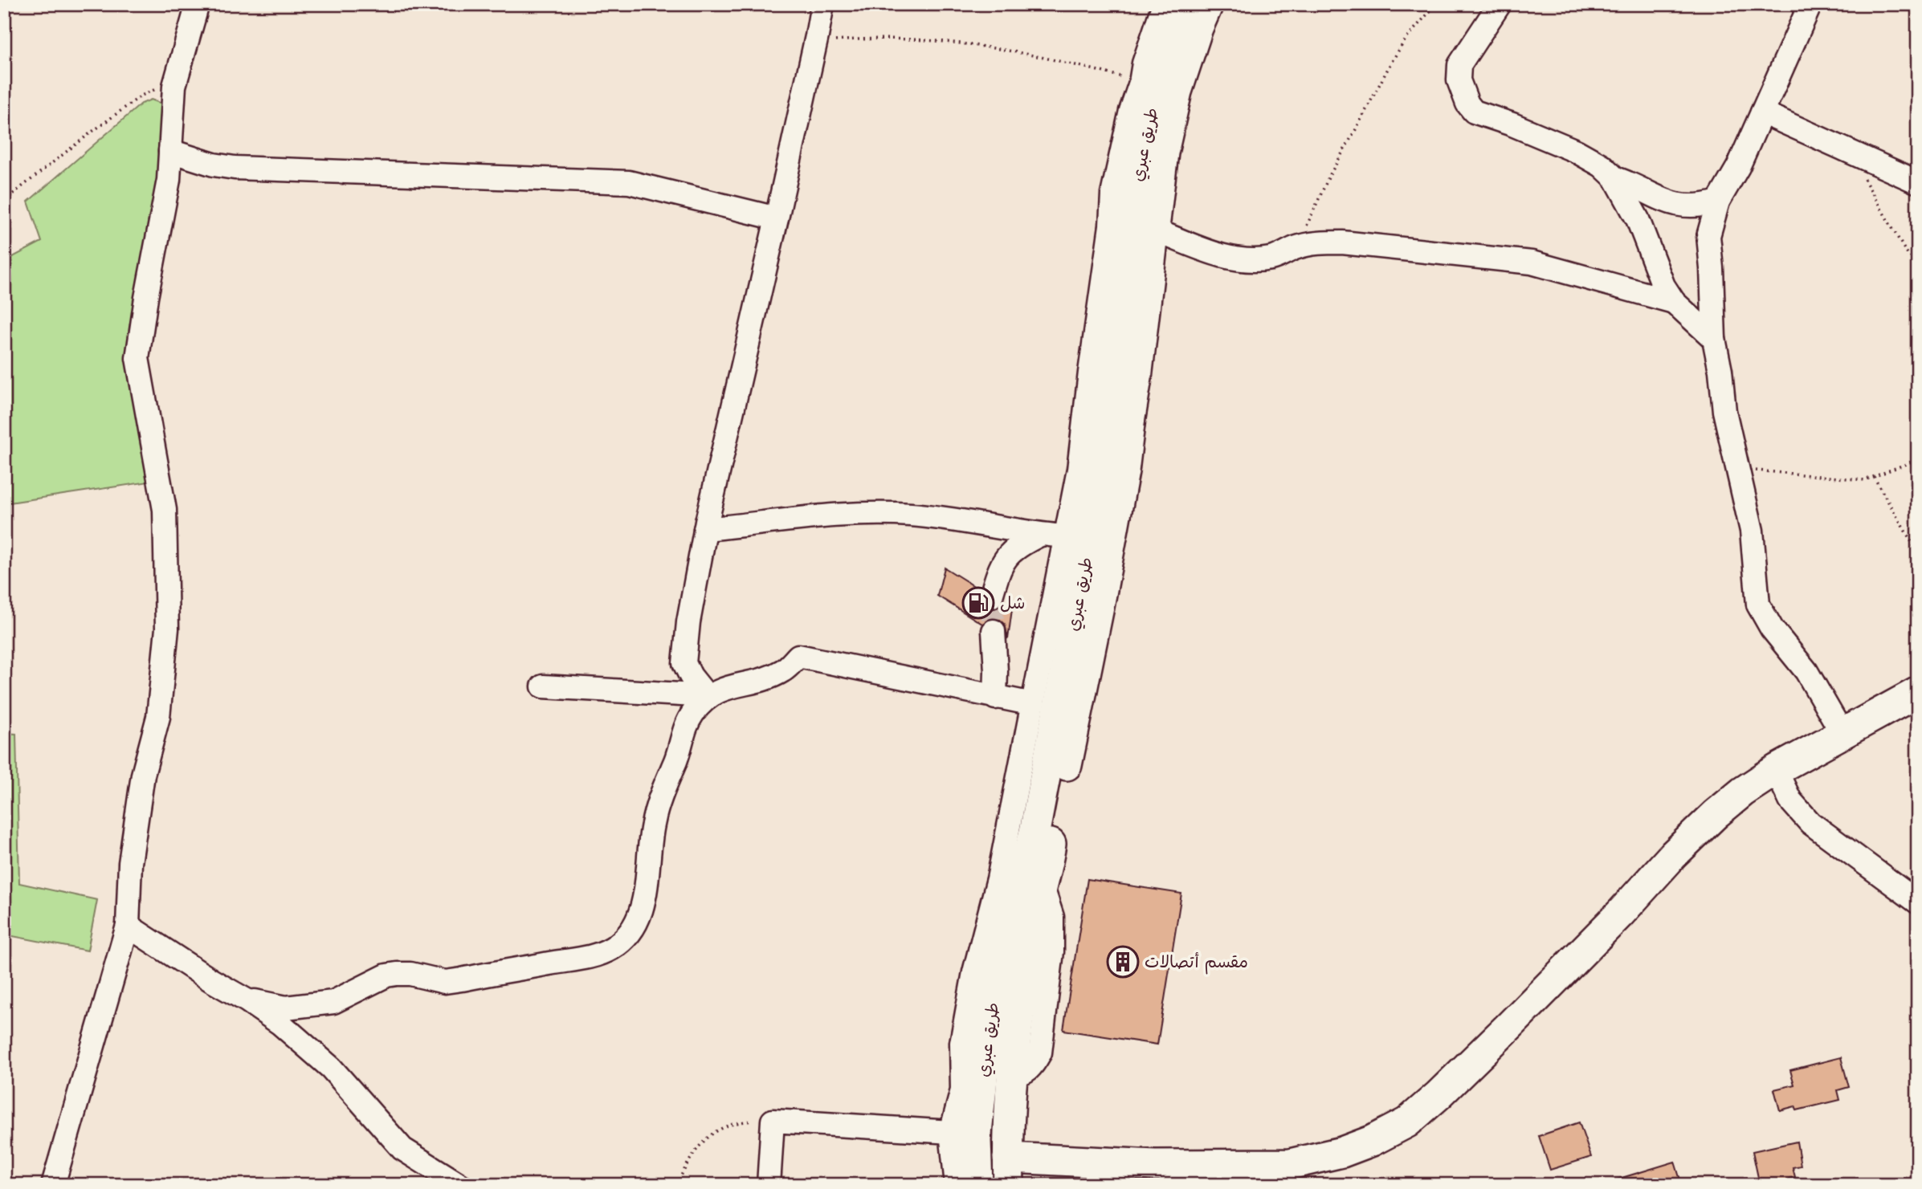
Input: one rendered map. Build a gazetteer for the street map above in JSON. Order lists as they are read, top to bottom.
{
  "streets": {
    "main road": ["طريق عبري"]
  },
  "places": {
    "fuel station": ["شل"],
    "building": ["مقسم أتصالات"]
  }
}
